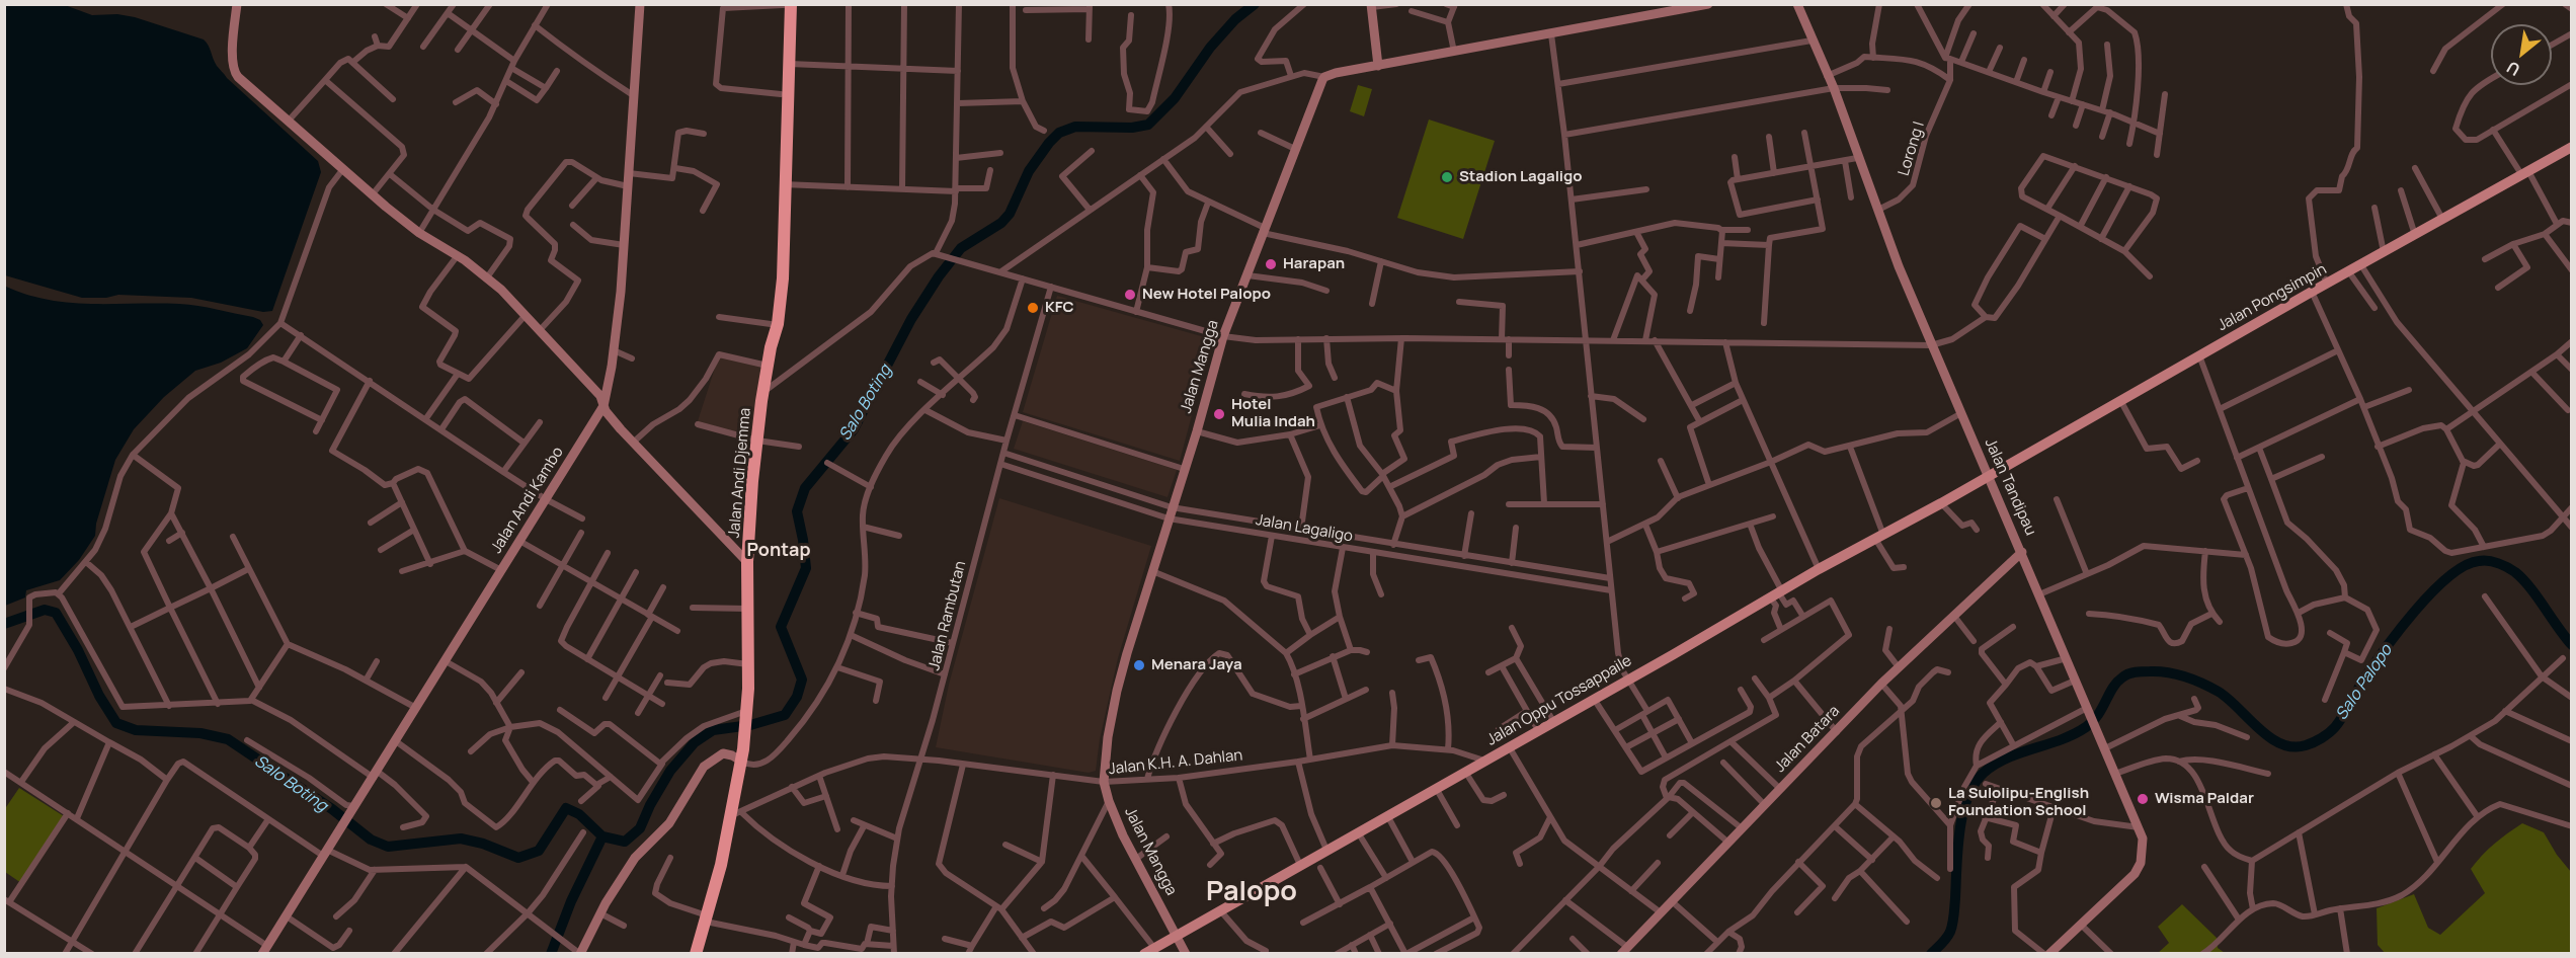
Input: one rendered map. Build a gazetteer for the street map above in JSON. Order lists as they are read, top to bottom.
{
  "streets": {
    "highway": ["Jalan Andi Djemma"],
    "main road": ["Jalan Pongsimpin", "Jalan Oppu Tossappaile"],
    "street": [
      "Lorong I",
      "Jalan Mangga",
      "Jalan Tandipau",
      "Jalan Andi Kambo",
      "Jalan Lagaligo",
      "Jalan Rambutan",
      "Jalan Batara",
      "Jalan K.H. A. Dahlan"
    ]
  },
  "crossings": [
    ["Lorong I", "Jalan Tandipau"],
    ["Jalan Pongsimpin", "Jalan Tandipau"],
    ["Jalan Pongsimpin", "Jalan Oppu Tossappaile"],
    ["Jalan Mangga", "Jalan Lagaligo"],
    ["Jalan Mangga", "Jalan Oppu Tossappaile"],
    ["Jalan Mangga", "Jalan K.H. A. Dahlan"],
    ["Jalan Tandipau", "Jalan Oppu Tossappaile"],
    ["Jalan Tandipau", "Jalan Batara"],
    ["Jalan Lagaligo", "Jalan Rambutan"],
    ["Jalan Rambutan", "Jalan K.H. A. Dahlan"],
    ["Jalan Oppu Tossappaile", "Jalan K.H. A. Dahlan"]
  ],
  "districts": ["Pontap", "Palopo"],
  "water": ["Salo Boting", "Salo Palopo"],
  "places": [
    "Stadion Lagaligo",
    "Harapan",
    "New Hotel Palopo",
    "KFC",
    "Hotel Mulia Indah",
    "Menara Jaya",
    "Wisma Paldar",
    "La Sulolipu-English Foundation School"
  ],
  "north": "bottom left"
}
